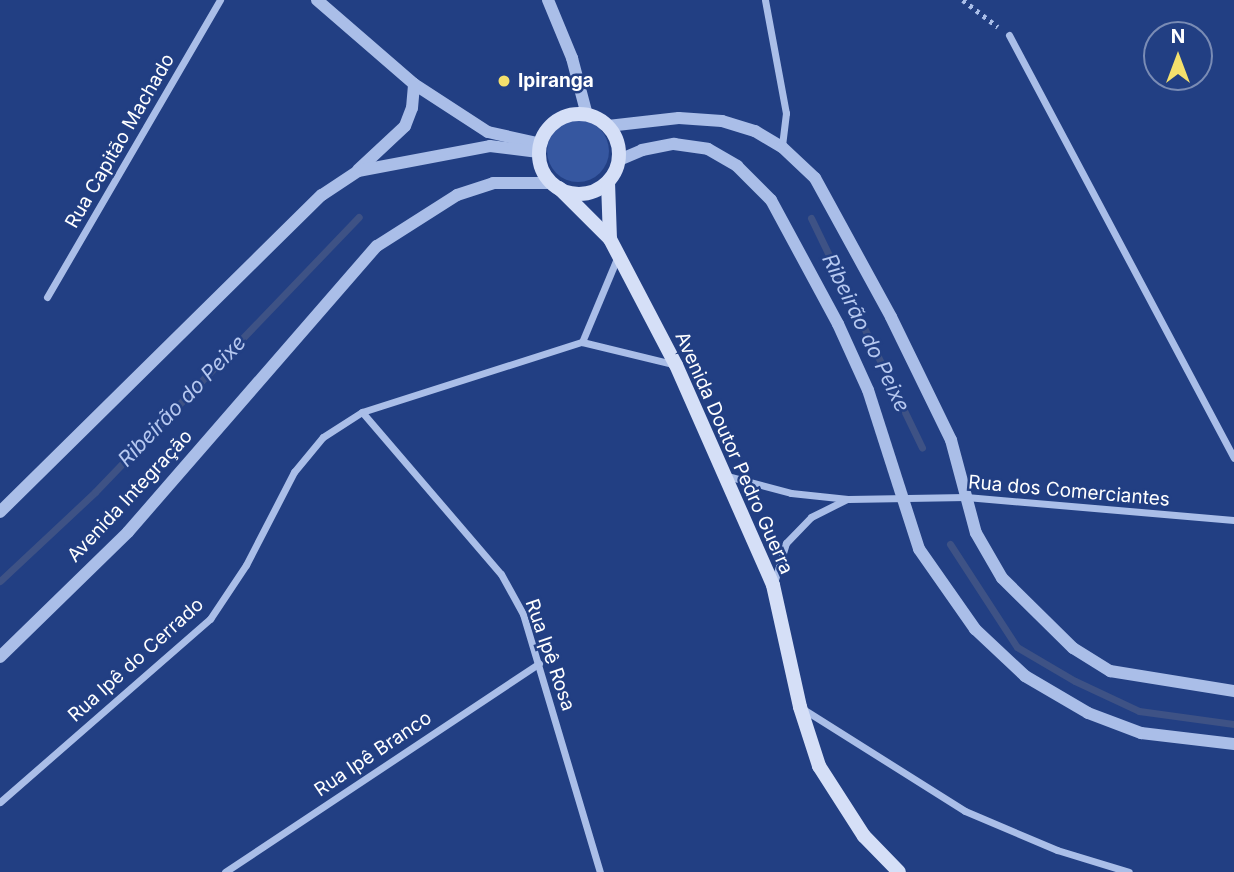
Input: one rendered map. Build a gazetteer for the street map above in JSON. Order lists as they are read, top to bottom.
{
  "streets": {
    "main road": ["Avenida Doutor Pedro Guerra"],
    "street": [
      "Rua Capitão Machado",
      "Rua dos Comerciantes",
      "Avenida Integração",
      "Rua Ipê Rosa",
      "Rua Ipê do Cerrado",
      "Rua Ipê Branco"
    ]
  },
  "crossings": [
    ["Avenida Doutor Pedro Guerra", "Avenida Integração"],
    ["Rua Ipê Rosa", "Rua Ipê do Cerrado"],
    ["Rua Ipê Rosa", "Rua Ipê Branco"]
  ],
  "water": ["Ribeirão do Peixe"],
  "places": ["Ipiranga"],
  "north": "top"
}
